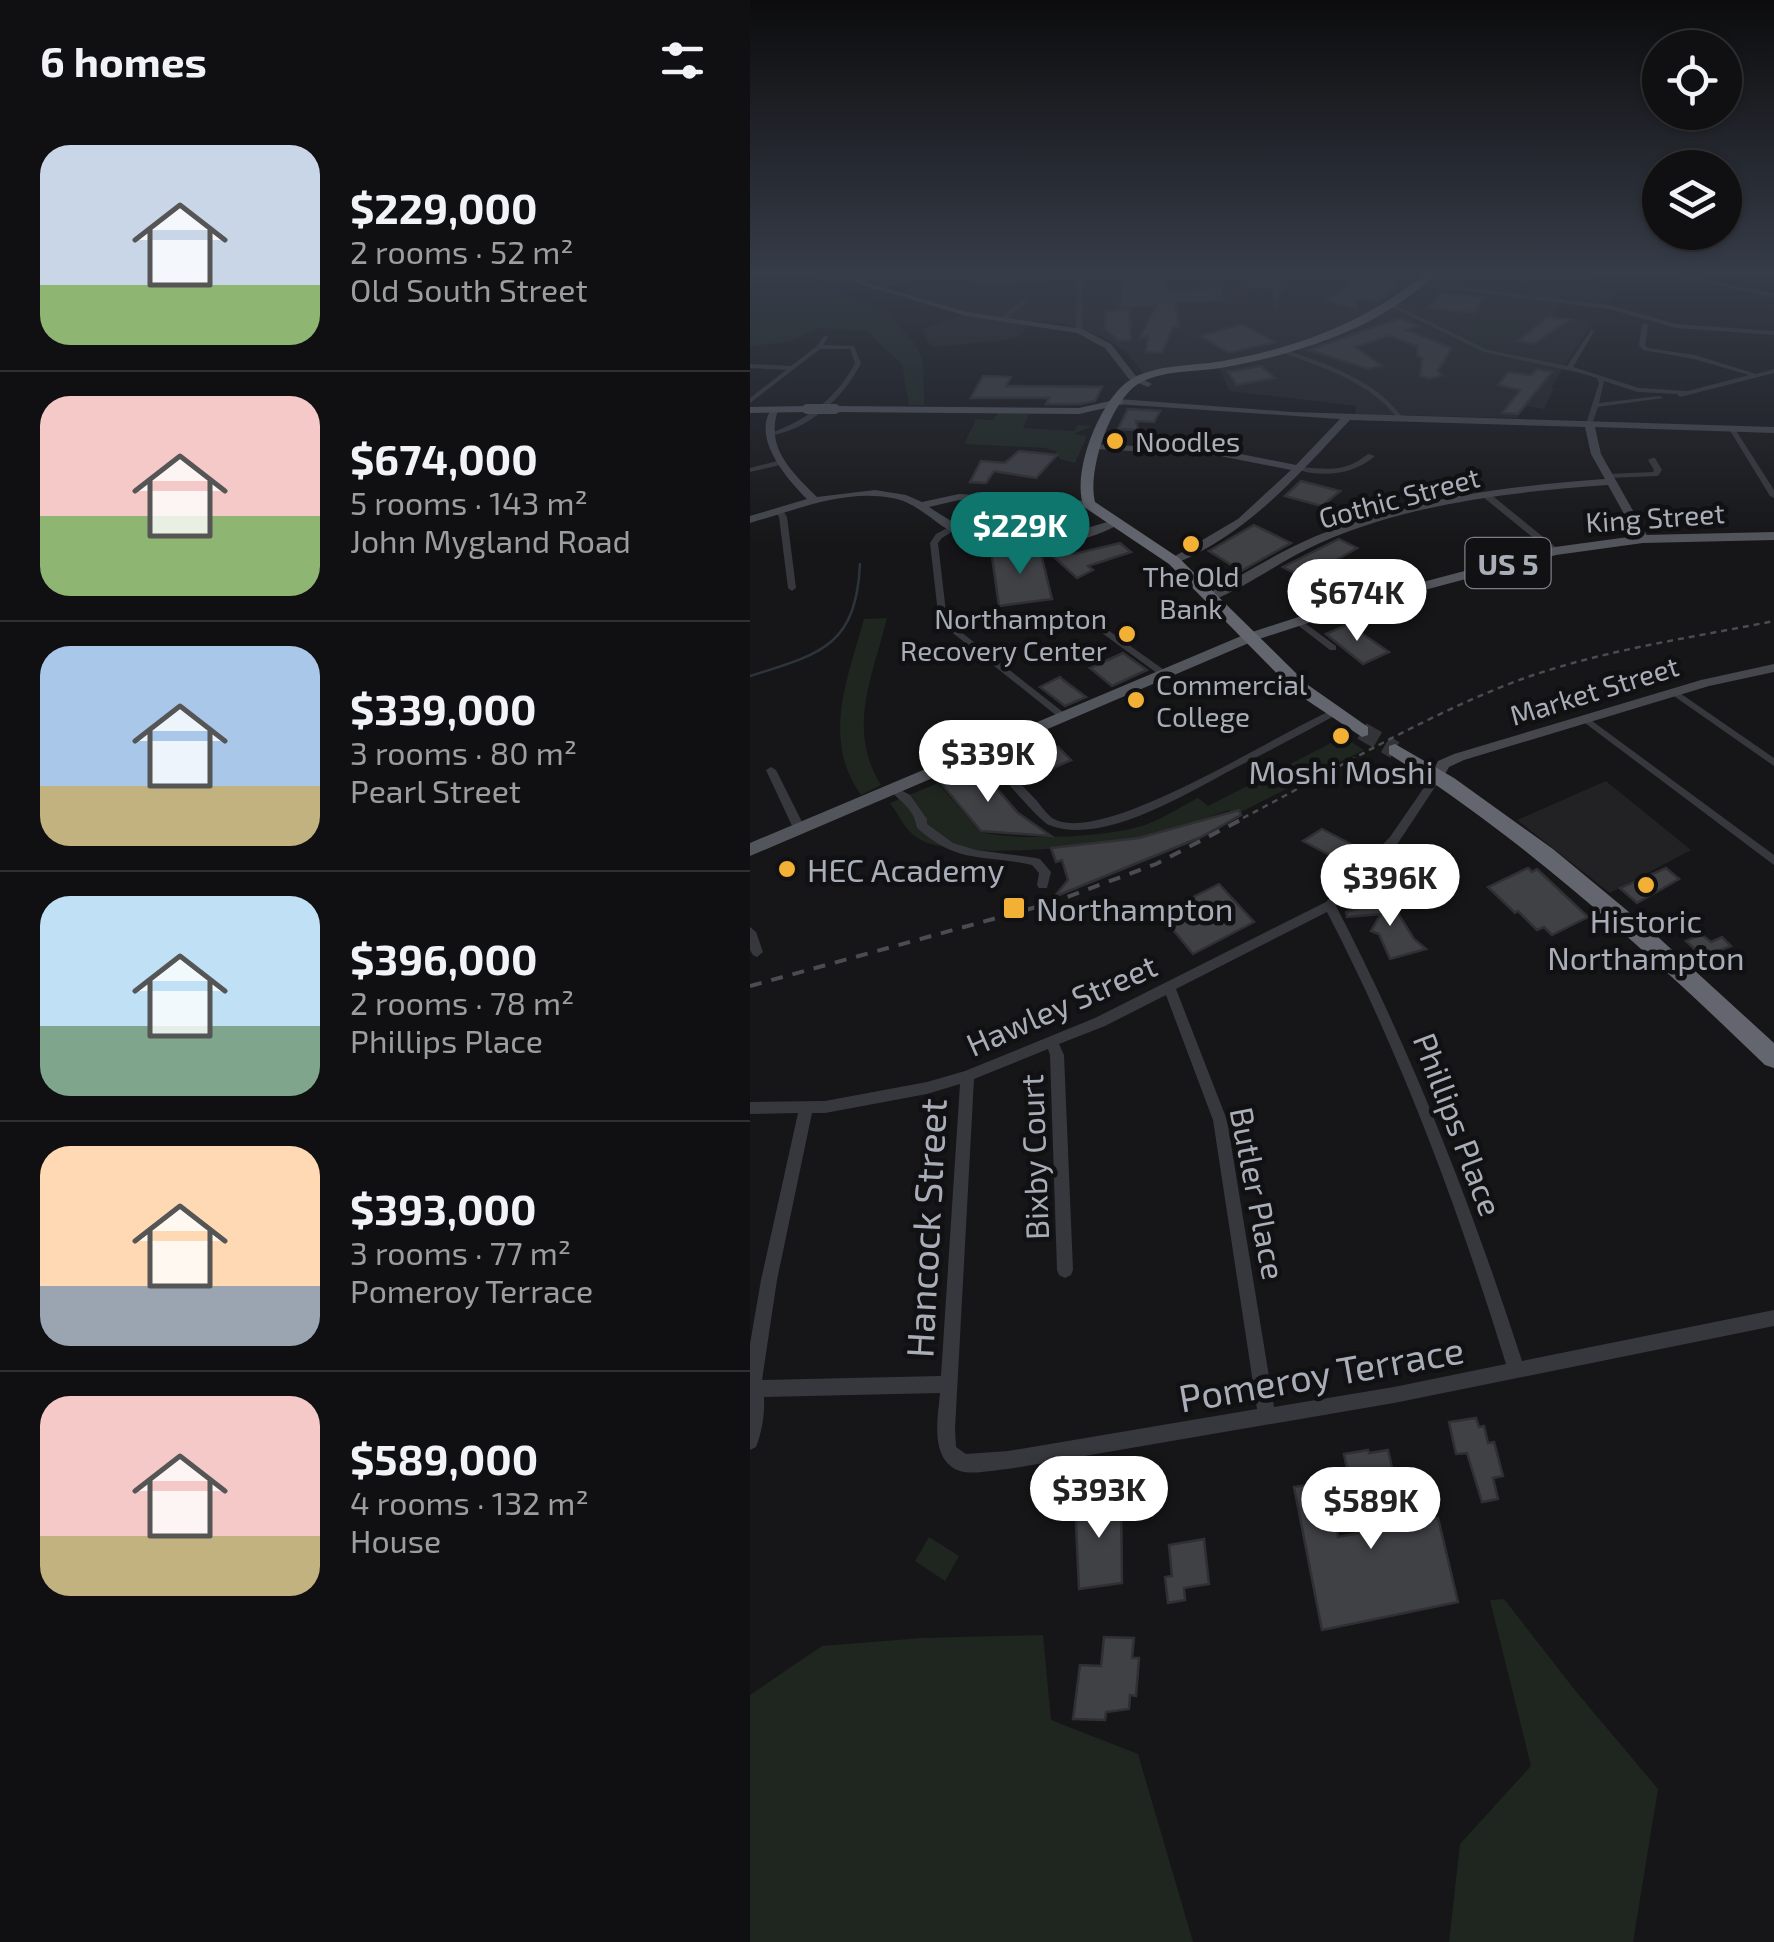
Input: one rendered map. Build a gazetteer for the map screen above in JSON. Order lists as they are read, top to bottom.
{
  "streets": {
    "main road": ["King Street", "US 5"],
    "street": [
      "Gothic Street",
      "Market Street",
      "Hawley Street",
      "Phillips Place",
      "Bixby Court",
      "Butler Place",
      "Hancock Street",
      "Pomeroy Terrace"
    ]
  },
  "crossings": [
    ["King Street", "US 5"],
    ["Market Street", "Hawley Street"],
    ["Hawley Street", "Phillips Place"],
    ["Hawley Street", "Bixby Court"],
    ["Hawley Street", "Butler Place"],
    ["Hawley Street", "Hancock Street"],
    ["Phillips Place", "Pomeroy Terrace"],
    ["Butler Place", "Pomeroy Terrace"],
    ["Hancock Street", "Pomeroy Terrace"]
  ],
  "places": {
    "other": [
      "Noodles",
      "The Old Bank",
      "Northampton Recovery Center",
      "Commercial College",
      "Moshi Moshi",
      "HEC Academy",
      "Historic Northampton"
    ],
    "transit": ["Northampton"]
  },
  "page": {
    "heading": "6 homes",
    "list": [
      {
        "name": "$229,000",
        "note": "2 rooms · 52 m² · Old South Street"
      },
      {
        "name": "$674,000",
        "note": "5 rooms · 143 m² · John Mygland Road"
      },
      {
        "name": "$339,000",
        "note": "3 rooms · 80 m² · Pearl Street"
      },
      {
        "name": "$396,000",
        "note": "2 rooms · 78 m² · Phillips Place"
      },
      {
        "name": "$393,000",
        "note": "3 rooms · 77 m² · Pomeroy Terrace"
      },
      {
        "name": "$589,000",
        "note": "4 rooms · 132 m² · House"
      }
    ],
    "price": [
      "$229K",
      "$674K",
      "$339K",
      "$396K",
      "$393K",
      "$589K"
    ]
  }
}
